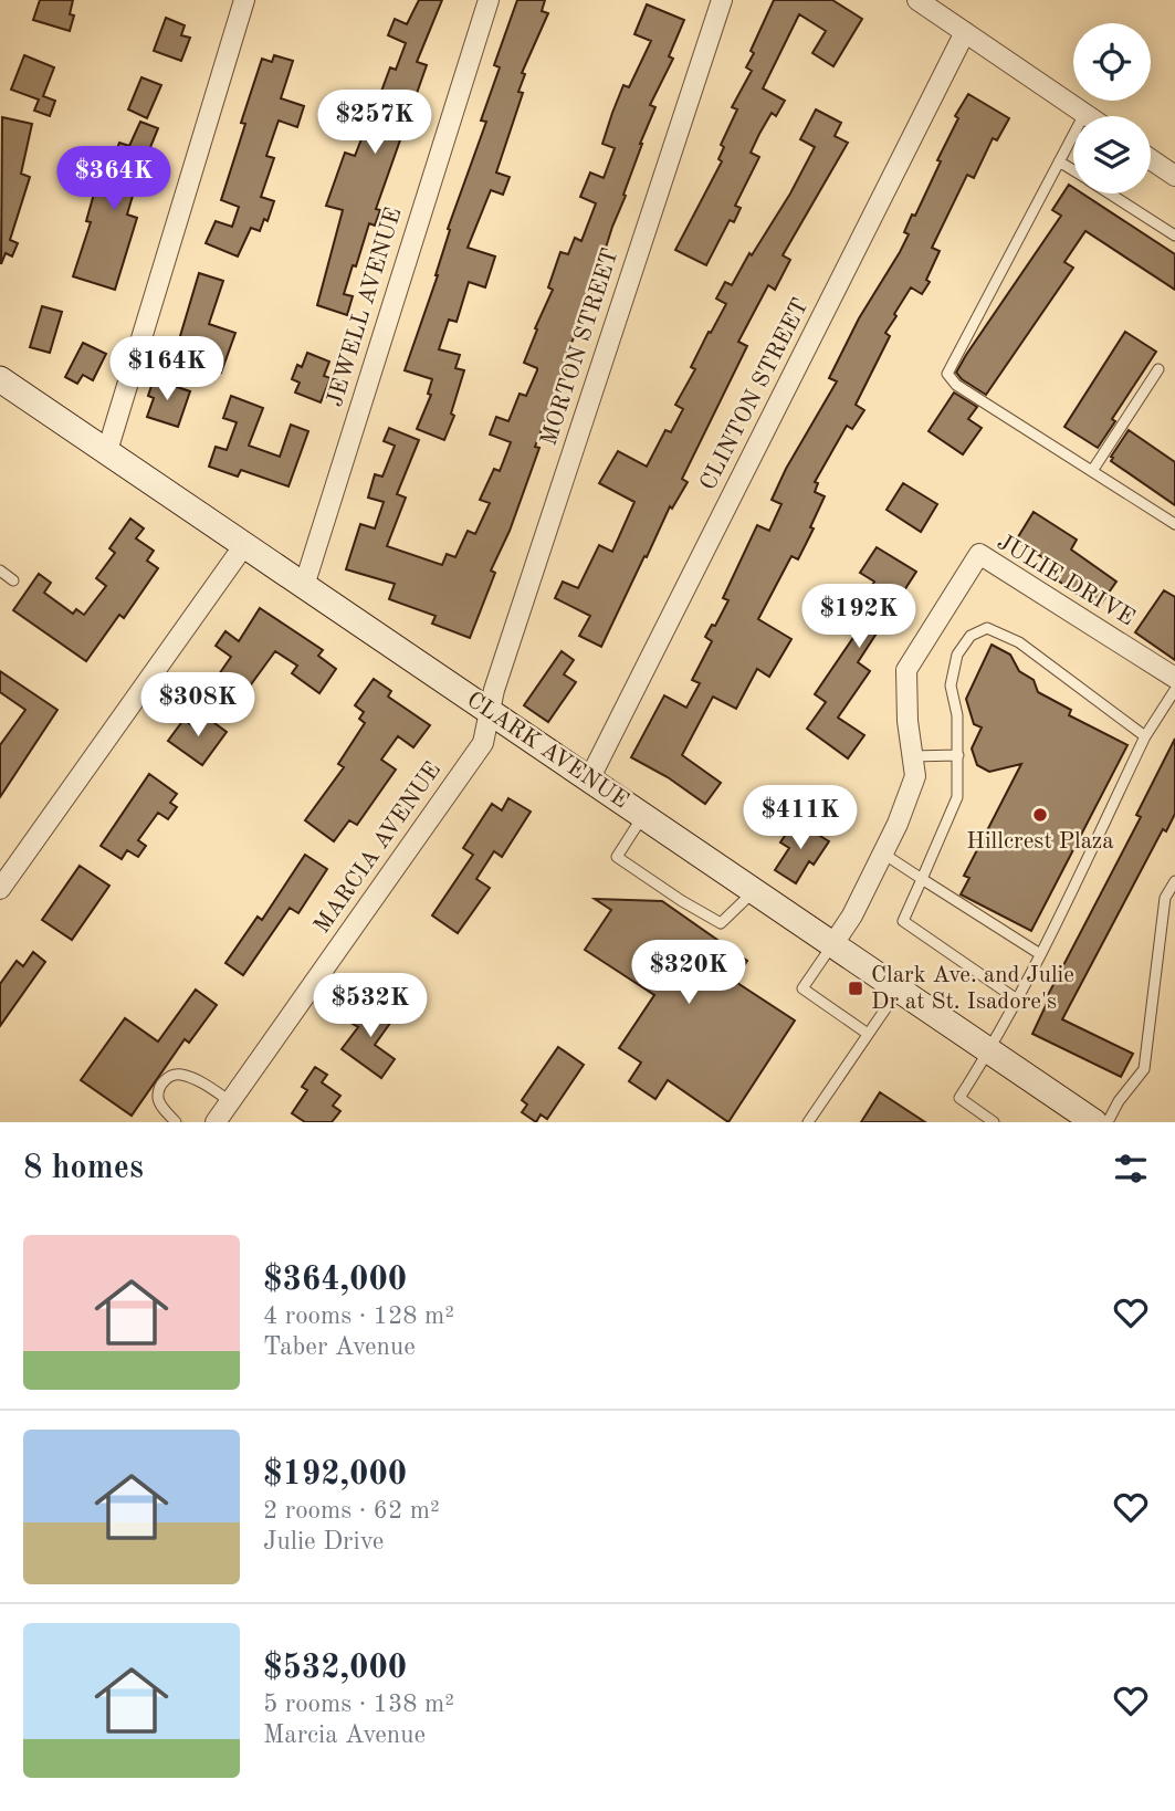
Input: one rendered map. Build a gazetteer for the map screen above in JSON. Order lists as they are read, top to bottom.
{
  "streets": {
    "street": [
      "JEWELL AVENUE",
      "MORTON STREET",
      "CLINTON STREET",
      "JULIE DRIVE",
      "CLARK AVENUE",
      "MARCIA AVENUE"
    ]
  },
  "crossings": [
    ["JEWELL AVENUE", "CLARK AVENUE"],
    ["MORTON STREET", "CLARK AVENUE"],
    ["MORTON STREET", "MARCIA AVENUE"],
    ["CLINTON STREET", "CLARK AVENUE"],
    ["JULIE DRIVE", "CLARK AVENUE"],
    ["CLARK AVENUE", "MARCIA AVENUE"]
  ],
  "places": {
    "other": ["Hillcrest Plaza"],
    "transit": ["Clark Ave. and Julie Dr at St. Isadore's"]
  },
  "page": {
    "price": [
      "$257K",
      "$364K",
      "$164K",
      "$192K",
      "$308K",
      "$411K",
      "$320K",
      "$532K"
    ],
    "heading": "8 homes",
    "list": [
      {
        "name": "$364,000",
        "note": "4 rooms · 128 m² · Taber Avenue"
      },
      {
        "name": "$192,000",
        "note": "2 rooms · 62 m² · Julie Drive"
      },
      {
        "name": "$532,000",
        "note": "5 rooms · 138 m² · Marcia Avenue"
      }
    ]
  }
}
